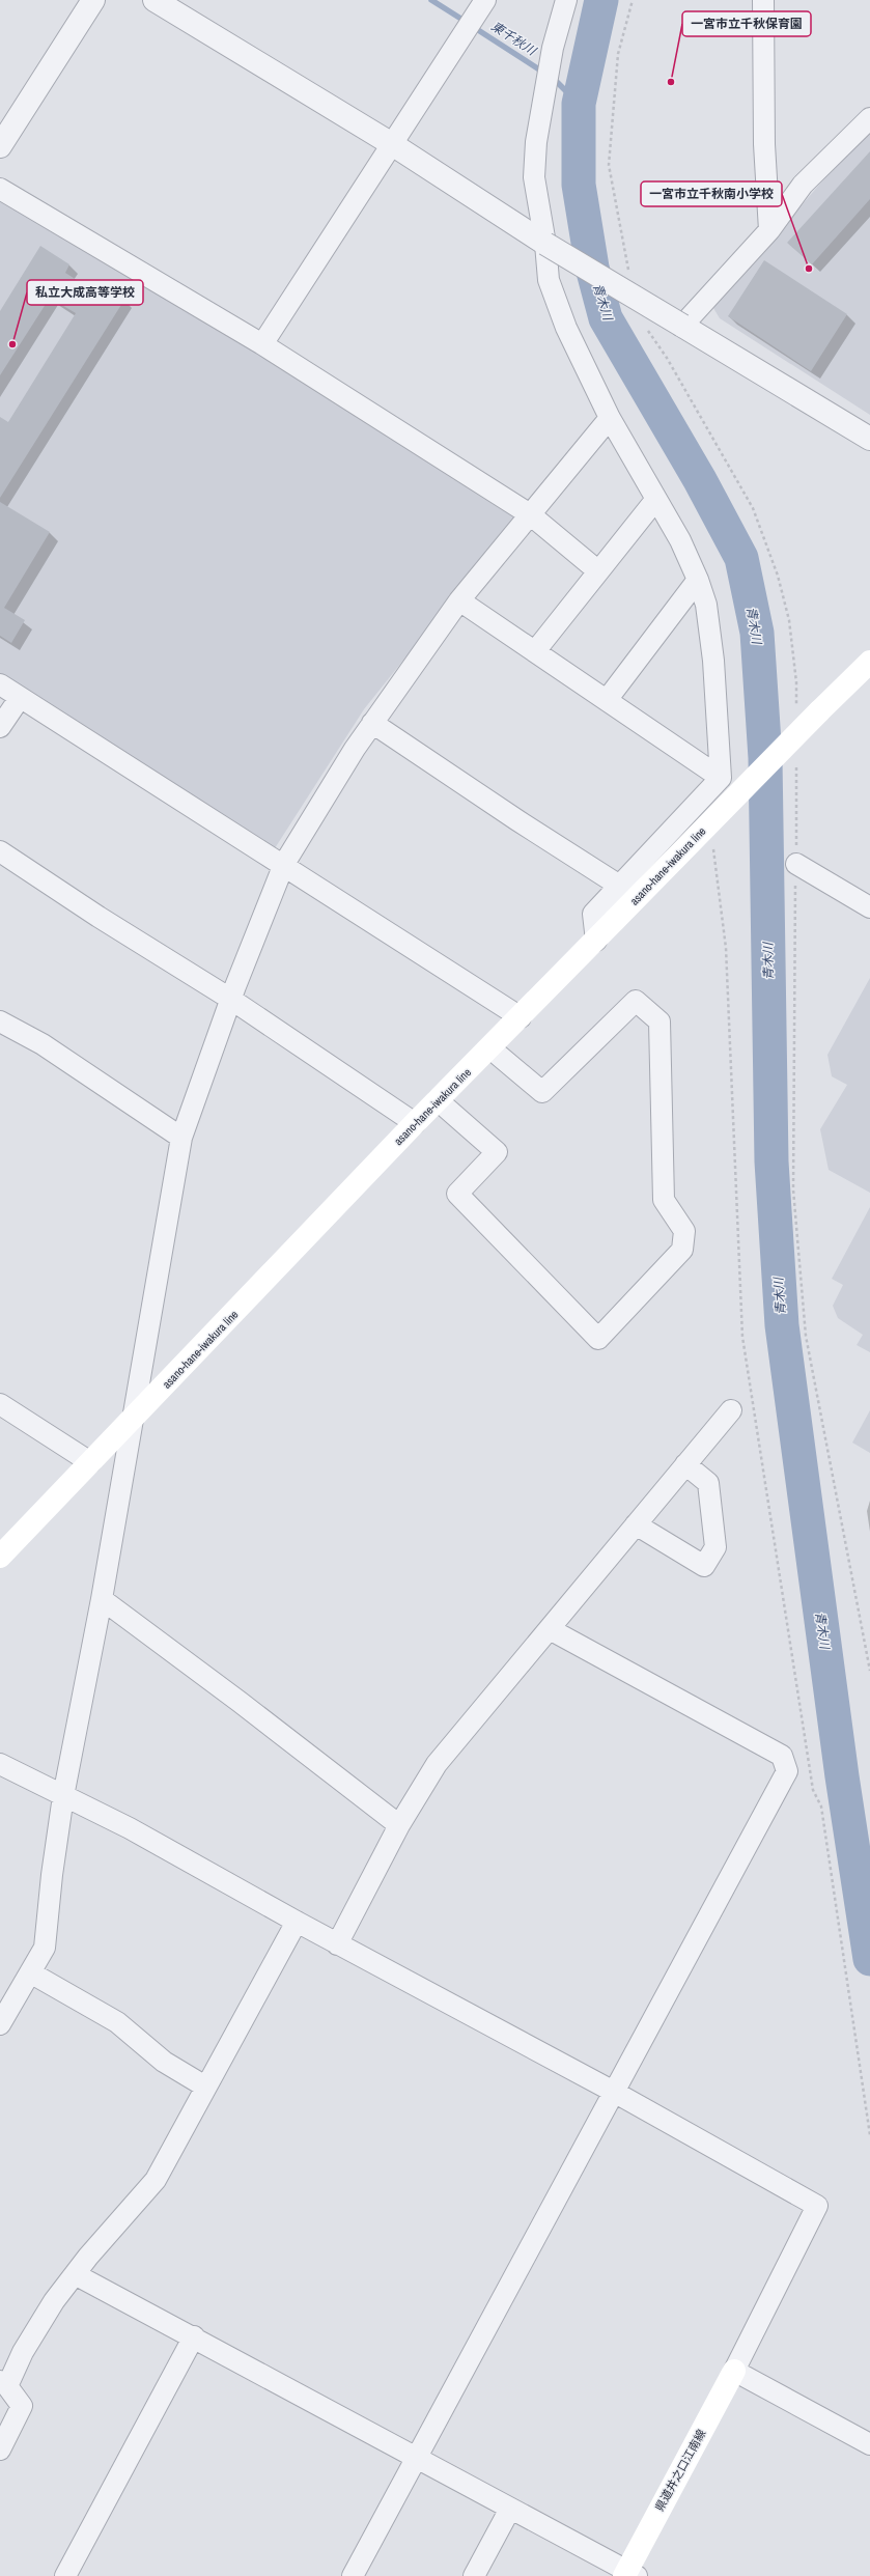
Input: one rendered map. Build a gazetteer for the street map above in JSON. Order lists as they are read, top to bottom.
{
  "streets": {
    "main road": ["asano-hane-iwakura line", "県道井之口江南線"]
  },
  "water": ["東千秋川", "青木川"],
  "places": ["一宮市立千秋保育園", "一宮市立千秋南小学校", "私立大成高等学校"]
}
